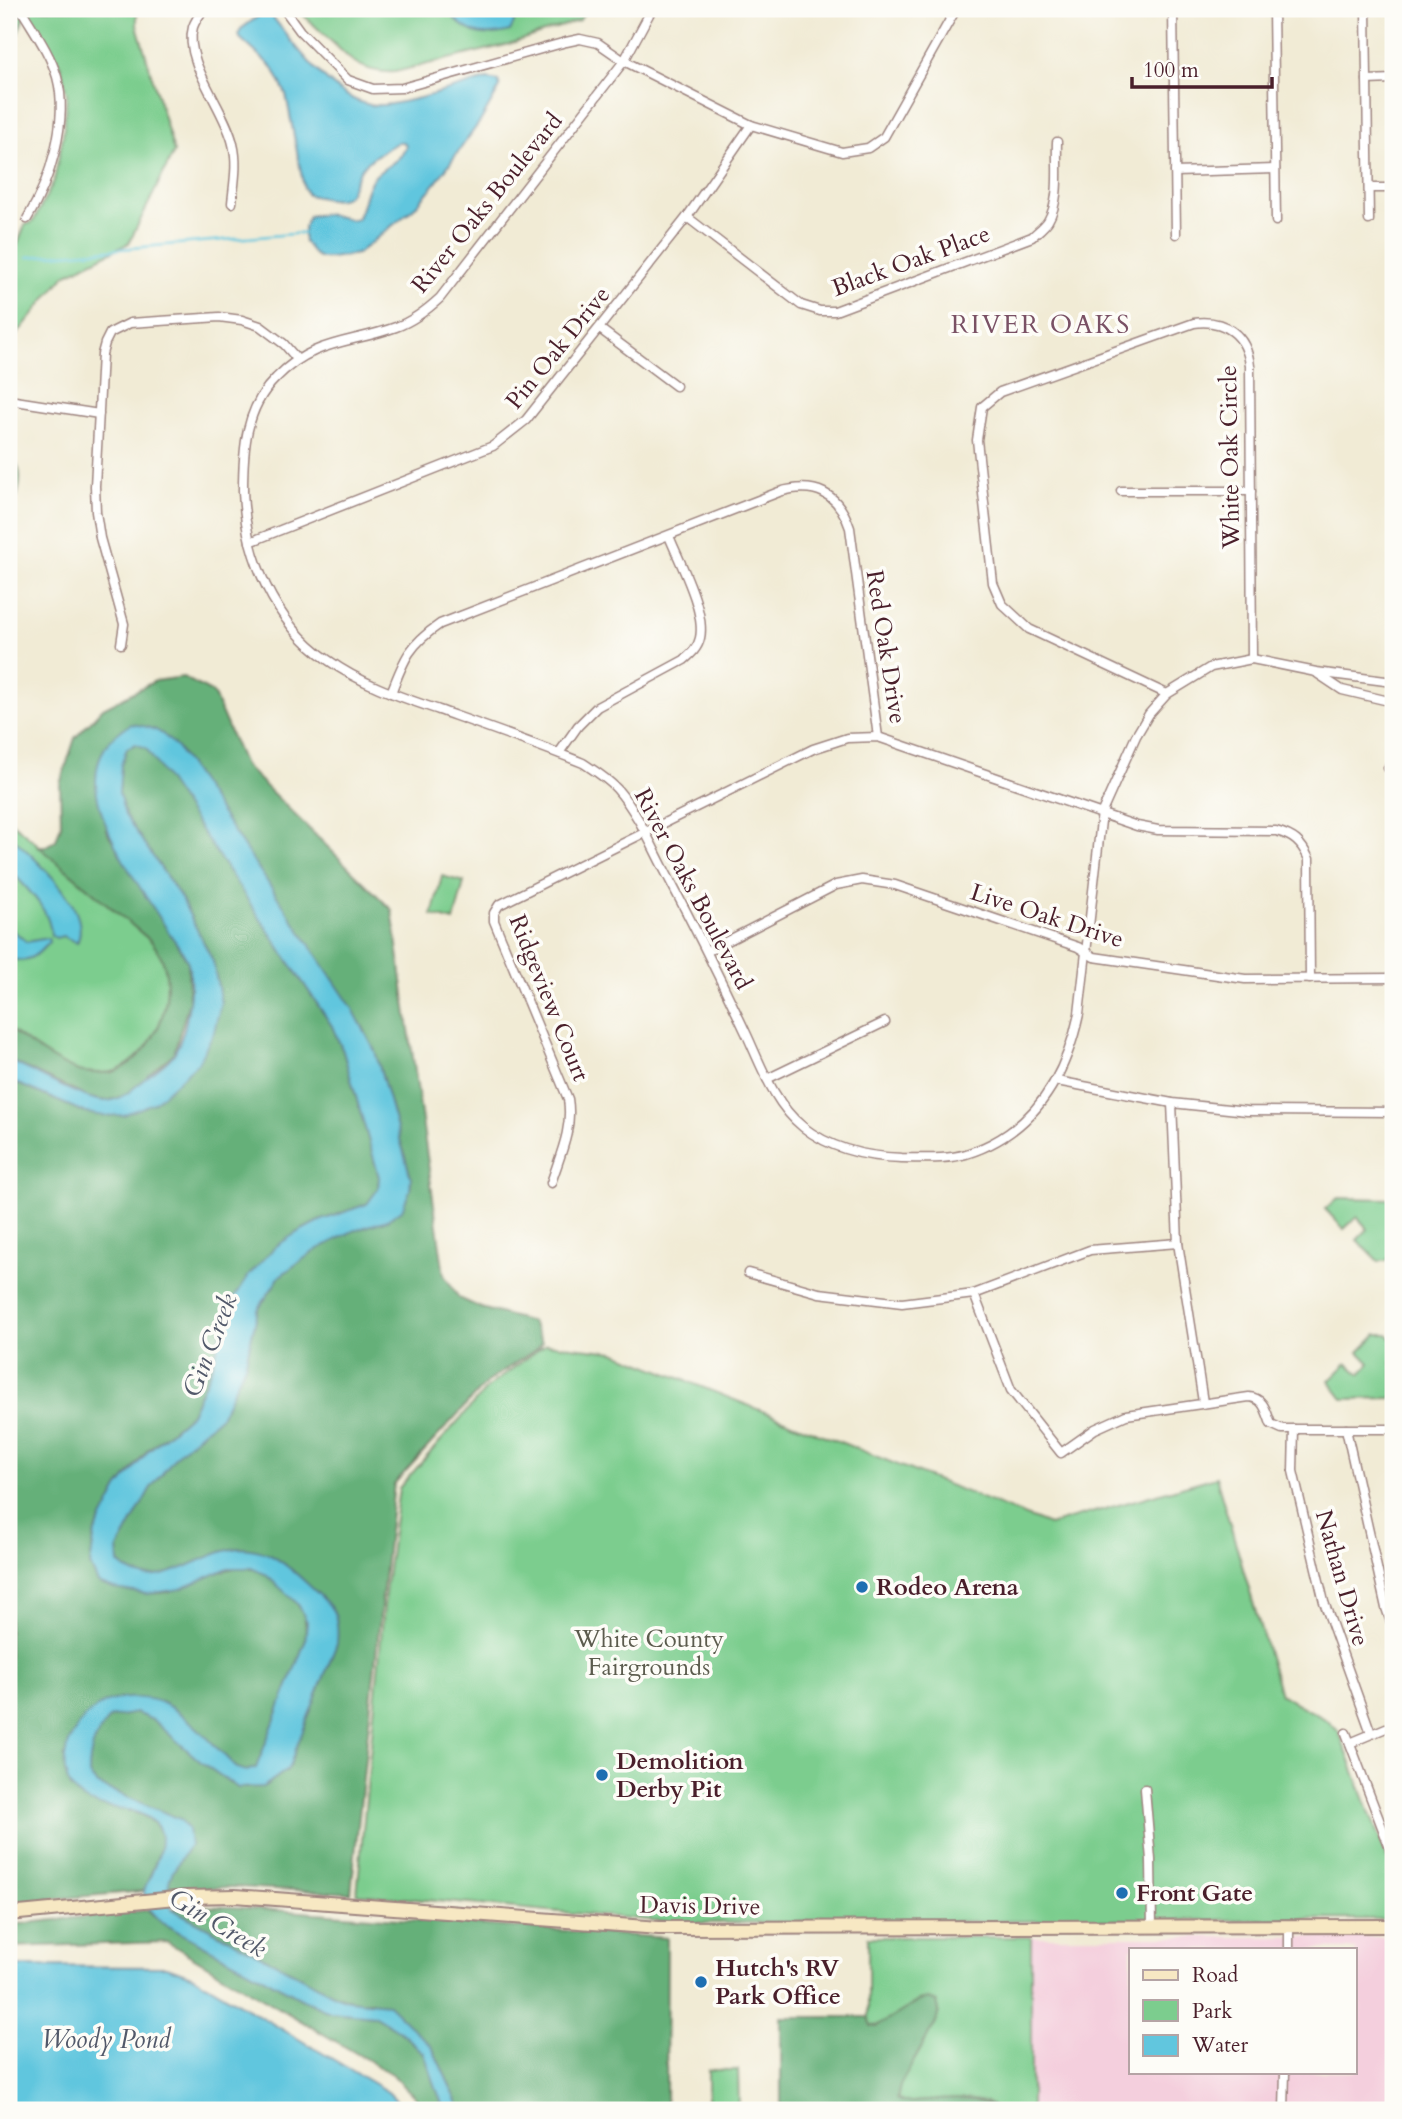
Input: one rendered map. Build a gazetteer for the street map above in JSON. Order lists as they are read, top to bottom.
{
  "streets": {
    "street": [
      "River Oaks Boulevard",
      "Black Oak Place",
      "Pin Oak Drive",
      "White Oak Circle",
      "Red Oak Drive",
      "Live Oak Drive",
      "Ridgeview Court",
      "Nathan Drive",
      "Davis Drive"
    ]
  },
  "crossings": [
    ["River Oaks Boulevard", "Pin Oak Drive"],
    ["River Oaks Boulevard", "White Oak Circle"],
    ["River Oaks Boulevard", "Red Oak Drive"],
    ["River Oaks Boulevard", "Live Oak Drive"],
    ["River Oaks Boulevard", "Ridgeview Court"],
    ["Black Oak Place", "Pin Oak Drive"],
    ["Red Oak Drive", "Live Oak Drive"]
  ],
  "districts": ["RIVER OAKS"],
  "water": ["Gin Creek", "Woody Pond"],
  "parks": ["White County Fairgrounds"],
  "places": [
    "Rodeo Arena",
    "Demolition Derby Pit",
    "Front Gate",
    "Hutch's RV Park Office"
  ],
  "legend": ["Road", "Park", "Water"],
  "scale_bar": "100 m"
}
